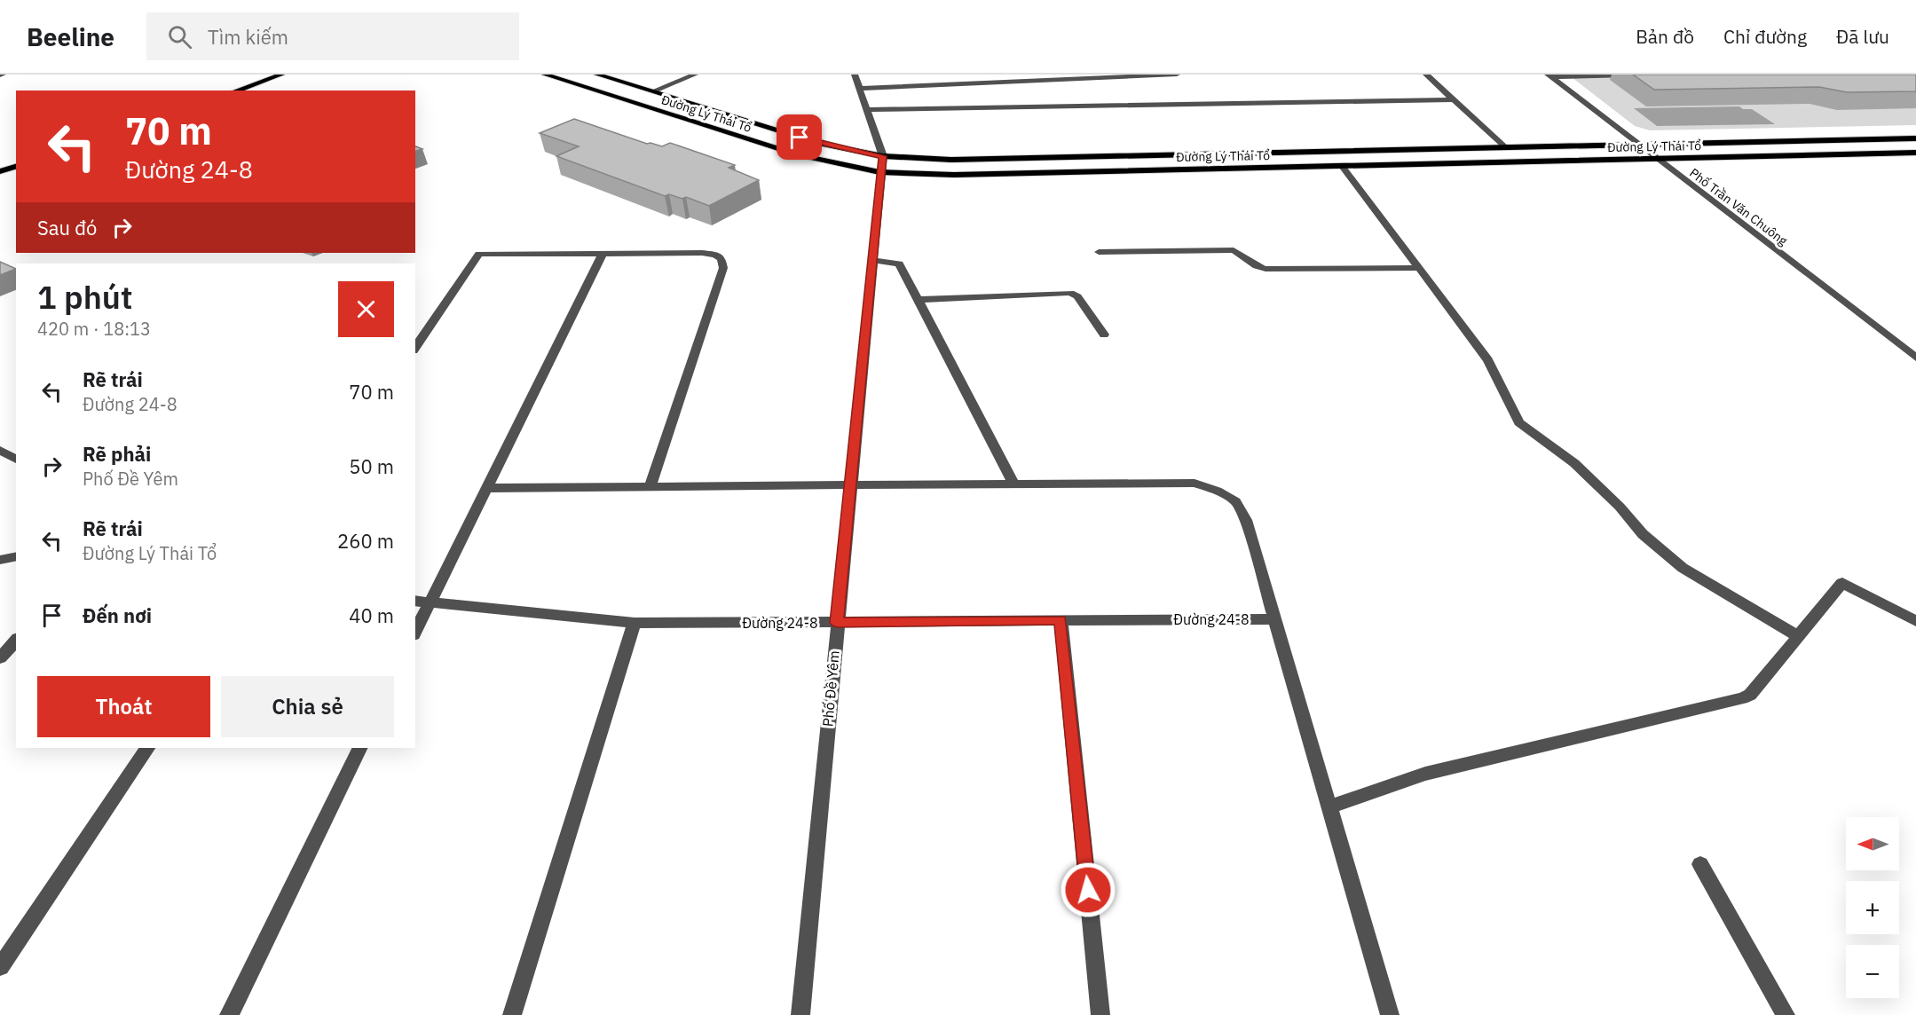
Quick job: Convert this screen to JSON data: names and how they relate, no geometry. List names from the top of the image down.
{
  "streets": {
    "main road": ["Đường Lý Thái Tổ"],
    "street": ["Phố Trần Văn Chuông", "Đường 24-8", "Phố Đề Yêm"]
  },
  "crossings": [
    ["Đường Lý Thái Tổ", "Phố Trần Văn Chuông"],
    ["Đường Lý Thái Tổ", "Phố Đề Yêm"],
    ["Đường 24-8", "Phố Đề Yêm"]
  ],
  "north": "left",
  "page": {
    "header": "Beeline",
    "search": "Tìm kiếm",
    "nav": ["Bản đồ", "Chỉ đường", "Đã lưu"],
    "turn": ["70 m", "Đường 24-8"],
    "then": "Sau đó",
    "heading": ["1 phút", "420 m · 18:13"],
    "list": [
      {
        "name": "Rẽ trái",
        "note": "Đường 24-8",
        "value": "70 m"
      },
      {
        "name": "Rẽ phải",
        "note": "Phố Đề Yêm",
        "value": "50 m"
      },
      {
        "name": "Rẽ trái",
        "note": "Đường Lý Thái Tổ",
        "value": "260 m"
      },
      {
        "name": "Đến nơi",
        "value": "40 m"
      }
    ],
    "buttons": ["Thoát", "Chia sẻ"],
    "map_buttons": ["+", "−"]
  }
}
